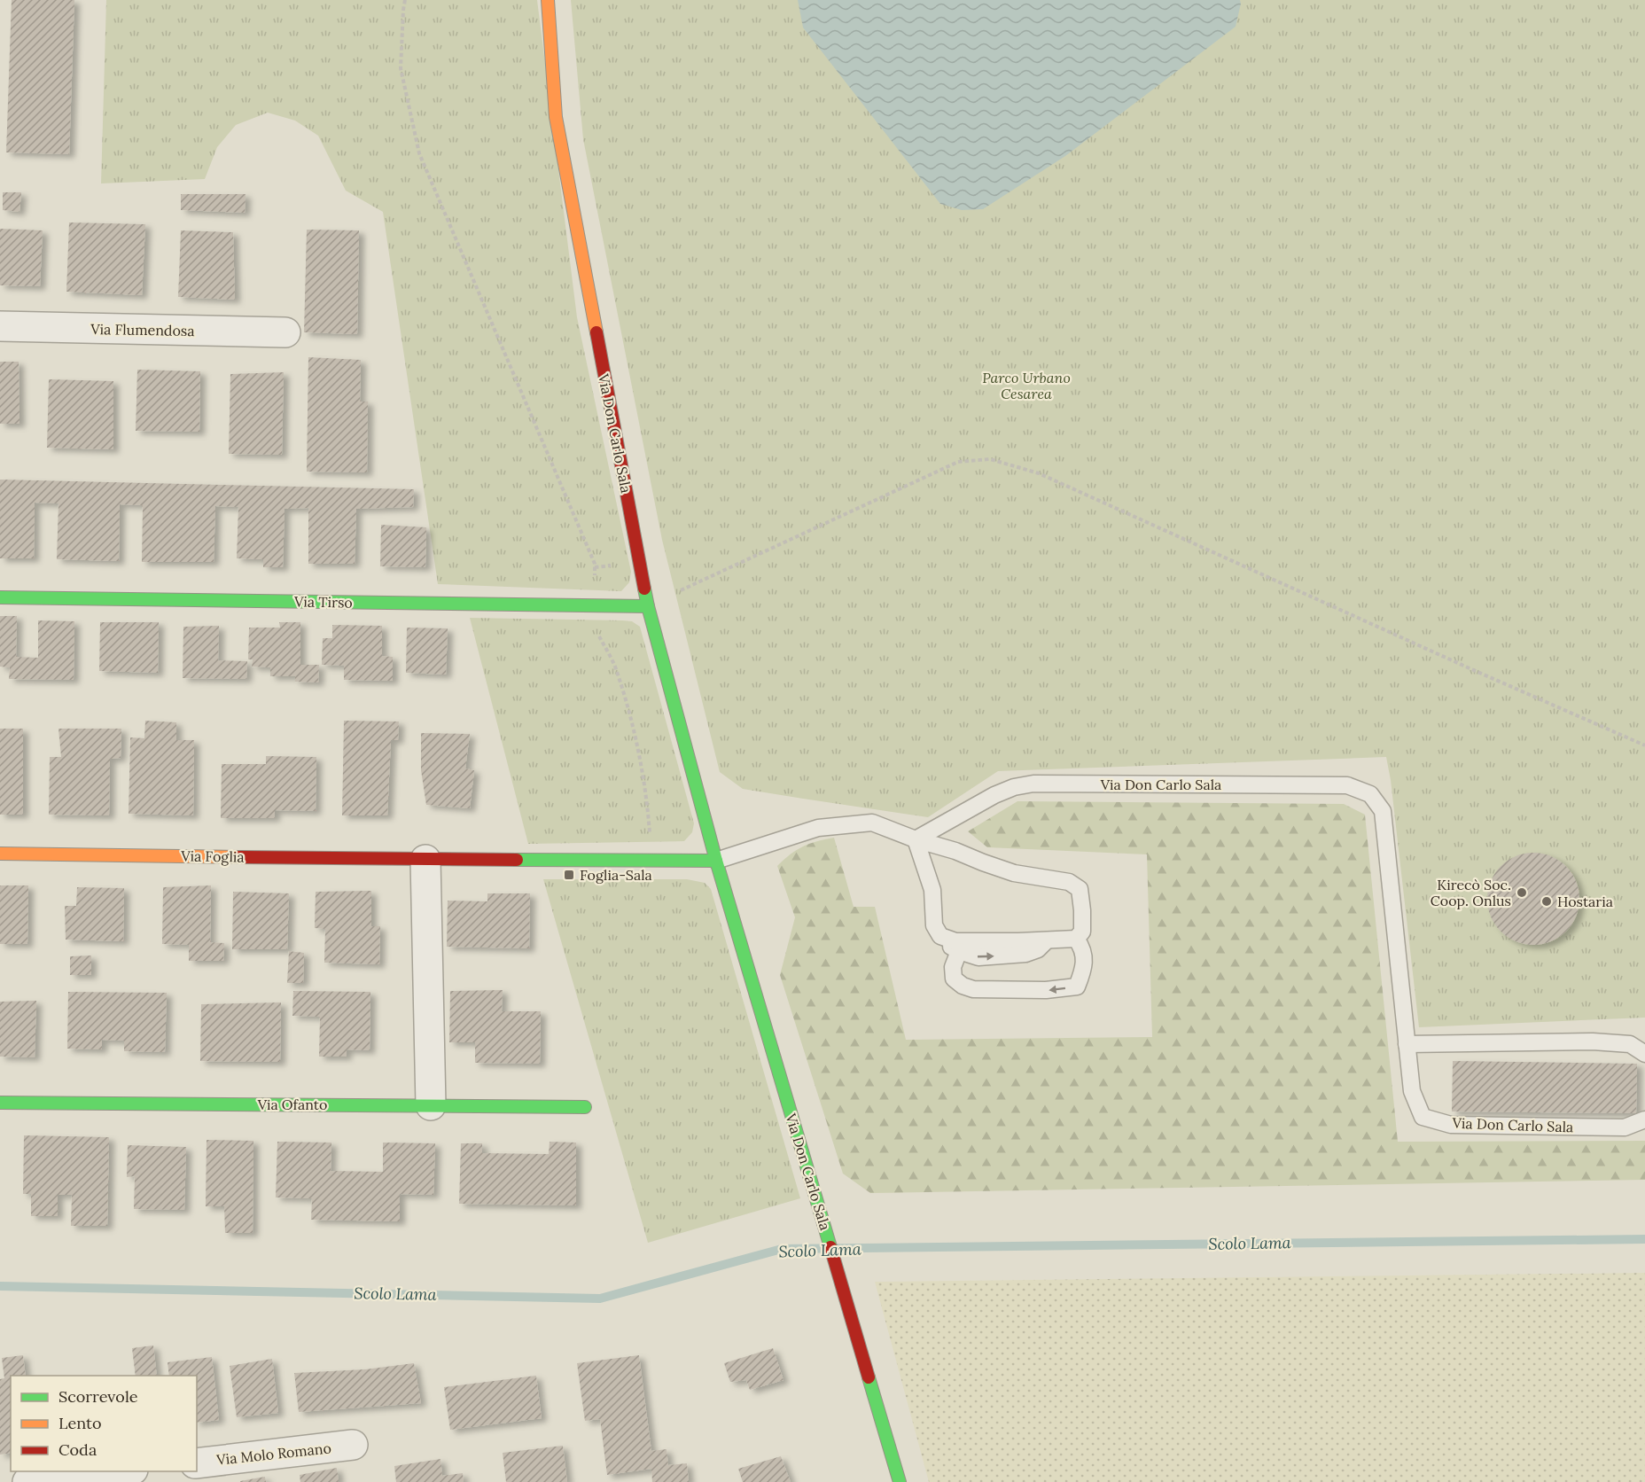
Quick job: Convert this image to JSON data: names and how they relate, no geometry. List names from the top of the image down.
{
  "streets": {
    "street": [
      "Via Flumendosa",
      "Via Don Carlo Sala",
      "Via Tirso",
      "Via Foglia",
      "Via Ofanto",
      "Via Molo Romano"
    ]
  },
  "crossings": [
    ["Via Don Carlo Sala", "Via Tirso"],
    ["Via Don Carlo Sala", "Via Foglia"]
  ],
  "water": ["Scolo Lama"],
  "parks": ["Parco Urbano Cesarea"],
  "places": {
    "transit": ["Foglia-Sala"],
    "other": ["Kirecò Soc. Coop. Onlus", "Hostaria"]
  },
  "legend": ["Scorrevole", "Lento", "Coda"]
}
